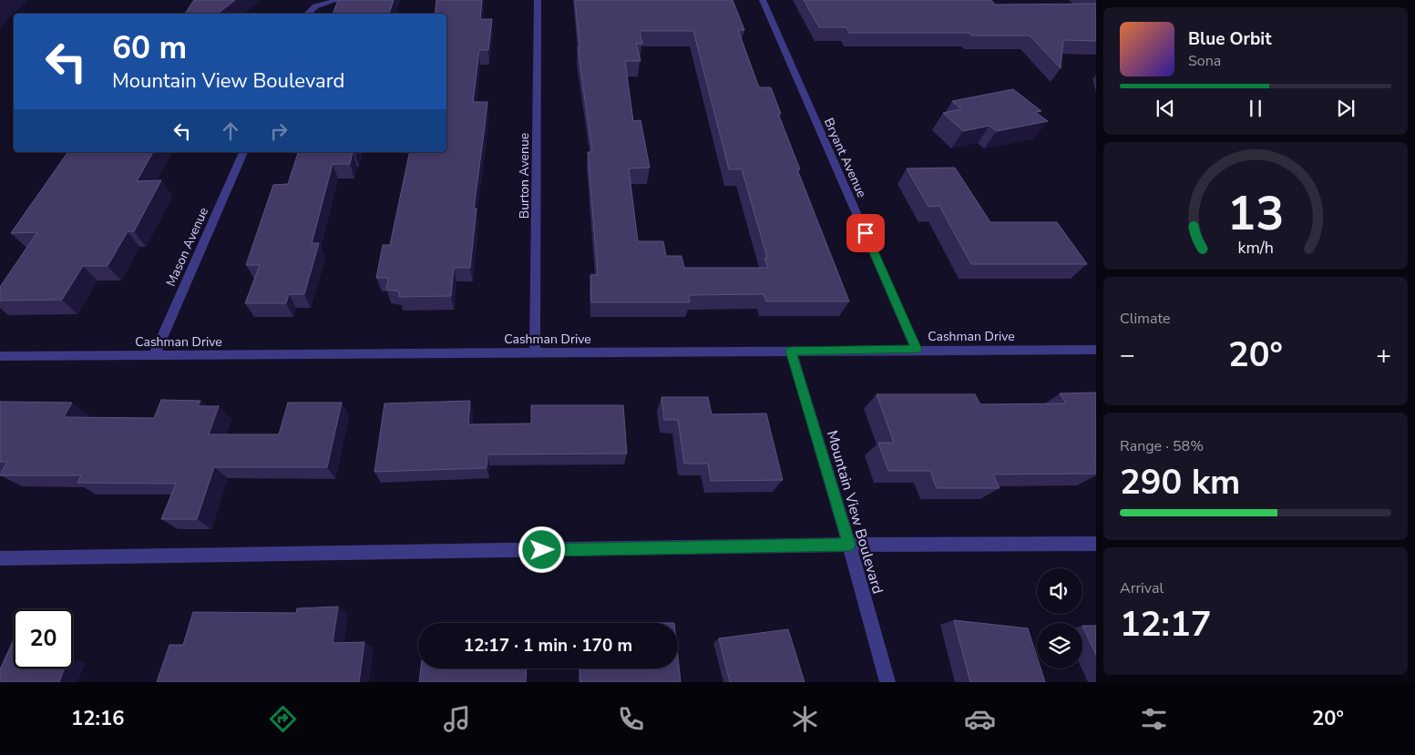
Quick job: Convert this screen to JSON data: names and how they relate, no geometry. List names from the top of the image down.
{
  "streets": {
    "street": [
      "Bryant Avenue",
      "Burton Avenue",
      "Mason Avenue",
      "Cashman Drive",
      "Mountain View Boulevard"
    ]
  },
  "crossings": [
    ["Bryant Avenue", "Cashman Drive"],
    ["Burton Avenue", "Cashman Drive"],
    ["Mason Avenue", "Cashman Drive"],
    ["Cashman Drive", "Mountain View Boulevard"]
  ],
  "page": {
    "turn": ["60 m", "Mountain View Boulevard"],
    "song": ["Blue Orbit", "Sona"],
    "tile": [
      "Climate",
      ["Range · 58%", "290 km"],
      ["Arrival", "12:17"]
    ],
    "heat": ["−", "20°", "+"],
    "limit": "20",
    "trip": "12:17 · 1 min · 170 m",
    "tabs": ["12:16", "20°"],
    "gauge": ["13", "km/h"]
  }
}
